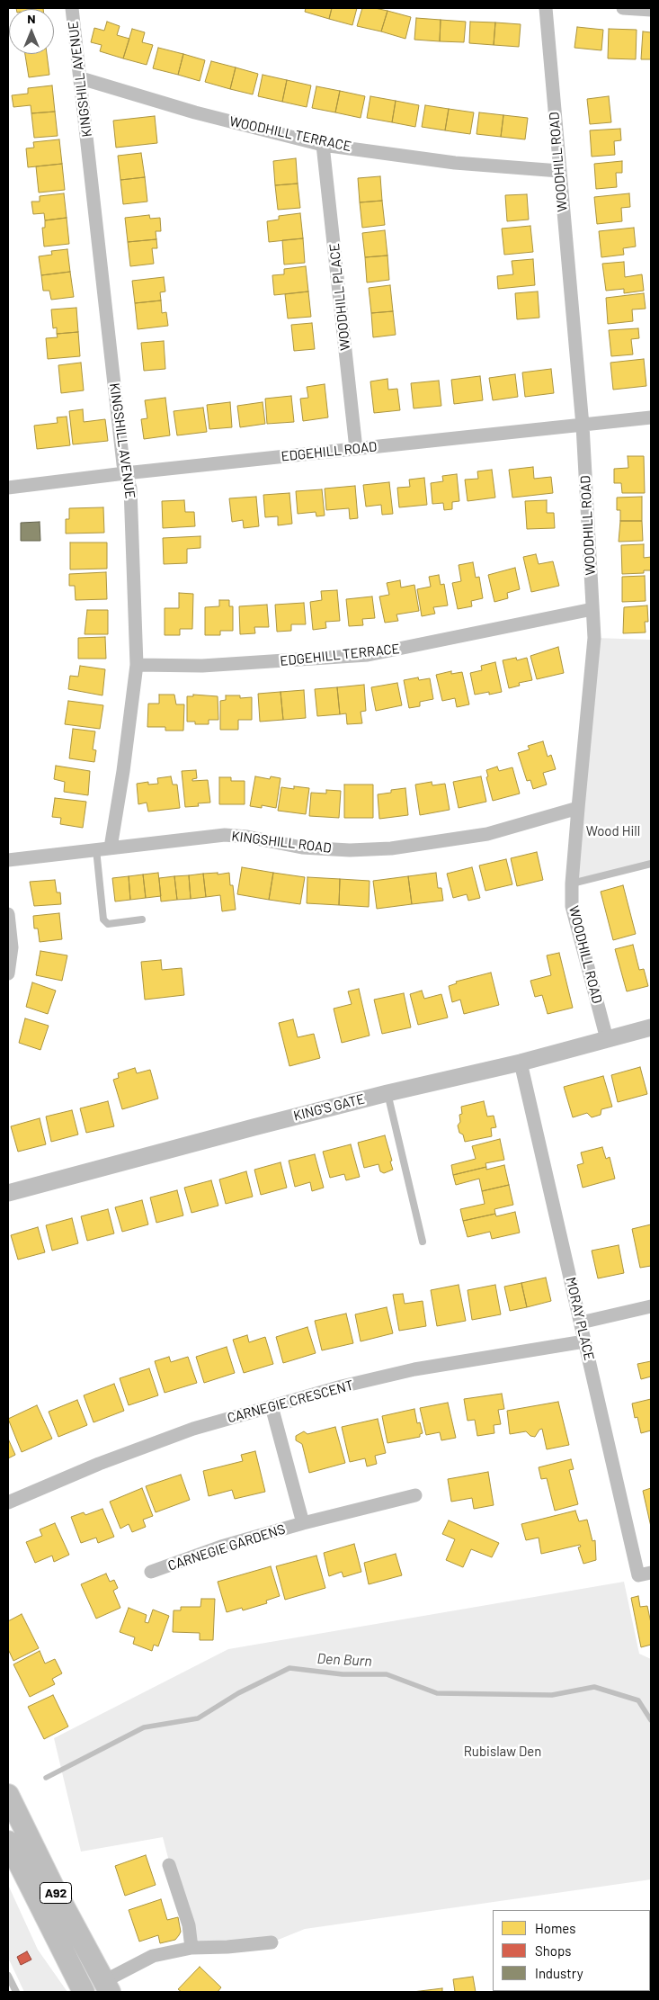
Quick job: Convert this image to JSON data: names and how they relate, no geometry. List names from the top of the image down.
{
  "streets": {
    "main road": ["A92"],
    "street": [
      "KINGSHILL AVENUE",
      "WOODHILL TERRACE",
      "WOODHILL ROAD",
      "WOODHILL PLACE",
      "EDGEHILL ROAD",
      "EDGEHILL TERRACE",
      "KINGSHILL ROAD",
      "KING'S GATE",
      "MORAY PLACE",
      "CARNEGIE CRESCENT",
      "CARNEGIE GARDENS"
    ]
  },
  "crossings": [
    ["KINGSHILL AVENUE", "WOODHILL TERRACE"],
    ["KINGSHILL AVENUE", "EDGEHILL ROAD"],
    ["KINGSHILL AVENUE", "EDGEHILL TERRACE"],
    ["KINGSHILL AVENUE", "KINGSHILL ROAD"],
    ["WOODHILL TERRACE", "WOODHILL ROAD"],
    ["WOODHILL TERRACE", "WOODHILL PLACE"],
    ["WOODHILL ROAD", "EDGEHILL ROAD"],
    ["WOODHILL ROAD", "EDGEHILL TERRACE"],
    ["WOODHILL ROAD", "KINGSHILL ROAD"],
    ["WOODHILL ROAD", "KING'S GATE"],
    ["WOODHILL PLACE", "EDGEHILL ROAD"],
    ["KING'S GATE", "MORAY PLACE"],
    ["MORAY PLACE", "CARNEGIE CRESCENT"],
    ["CARNEGIE CRESCENT", "CARNEGIE GARDENS"]
  ],
  "water": ["Den Burn"],
  "parks": ["Wood Hill", "Rubislaw Den"],
  "legend": ["Homes", "Shops", "Industry"],
  "north": "top"
}
